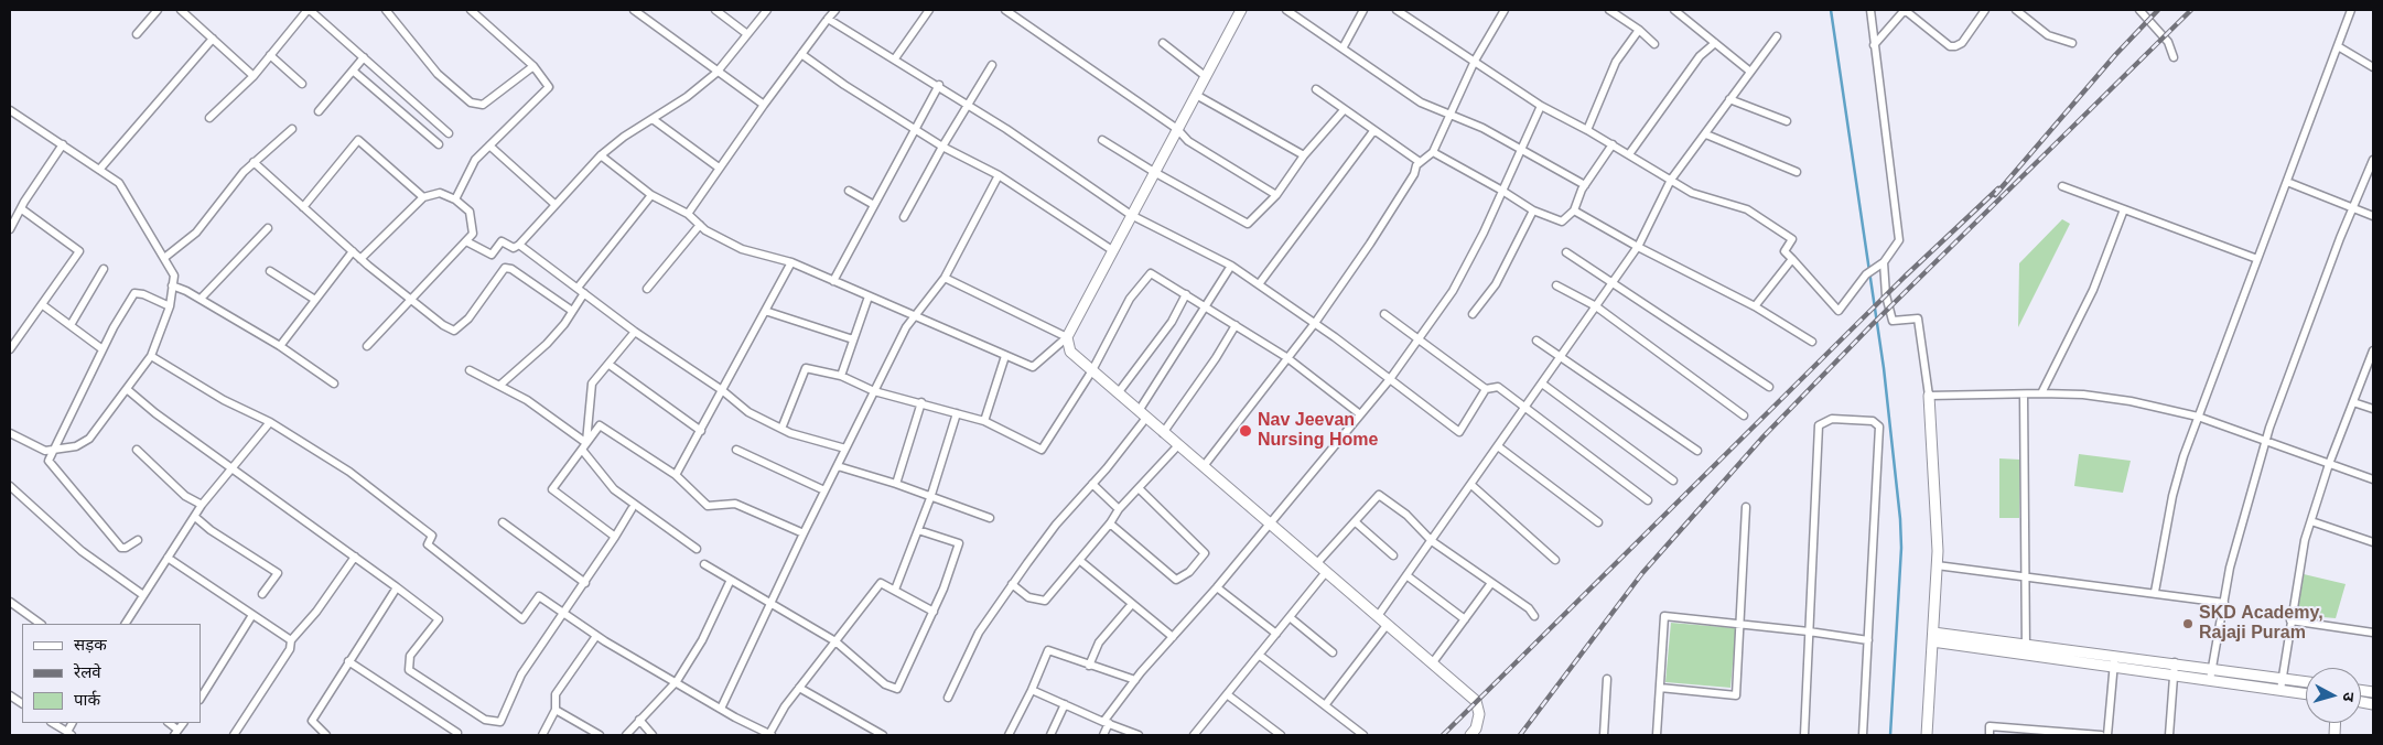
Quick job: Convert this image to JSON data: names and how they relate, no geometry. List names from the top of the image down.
{
  "places": ["Nav Jeevan Nursing Home", "SKD Academy, Rajaji Puram"],
  "legend": ["सड़क", "रेलवे", "पार्क"],
  "north": "right"
}
